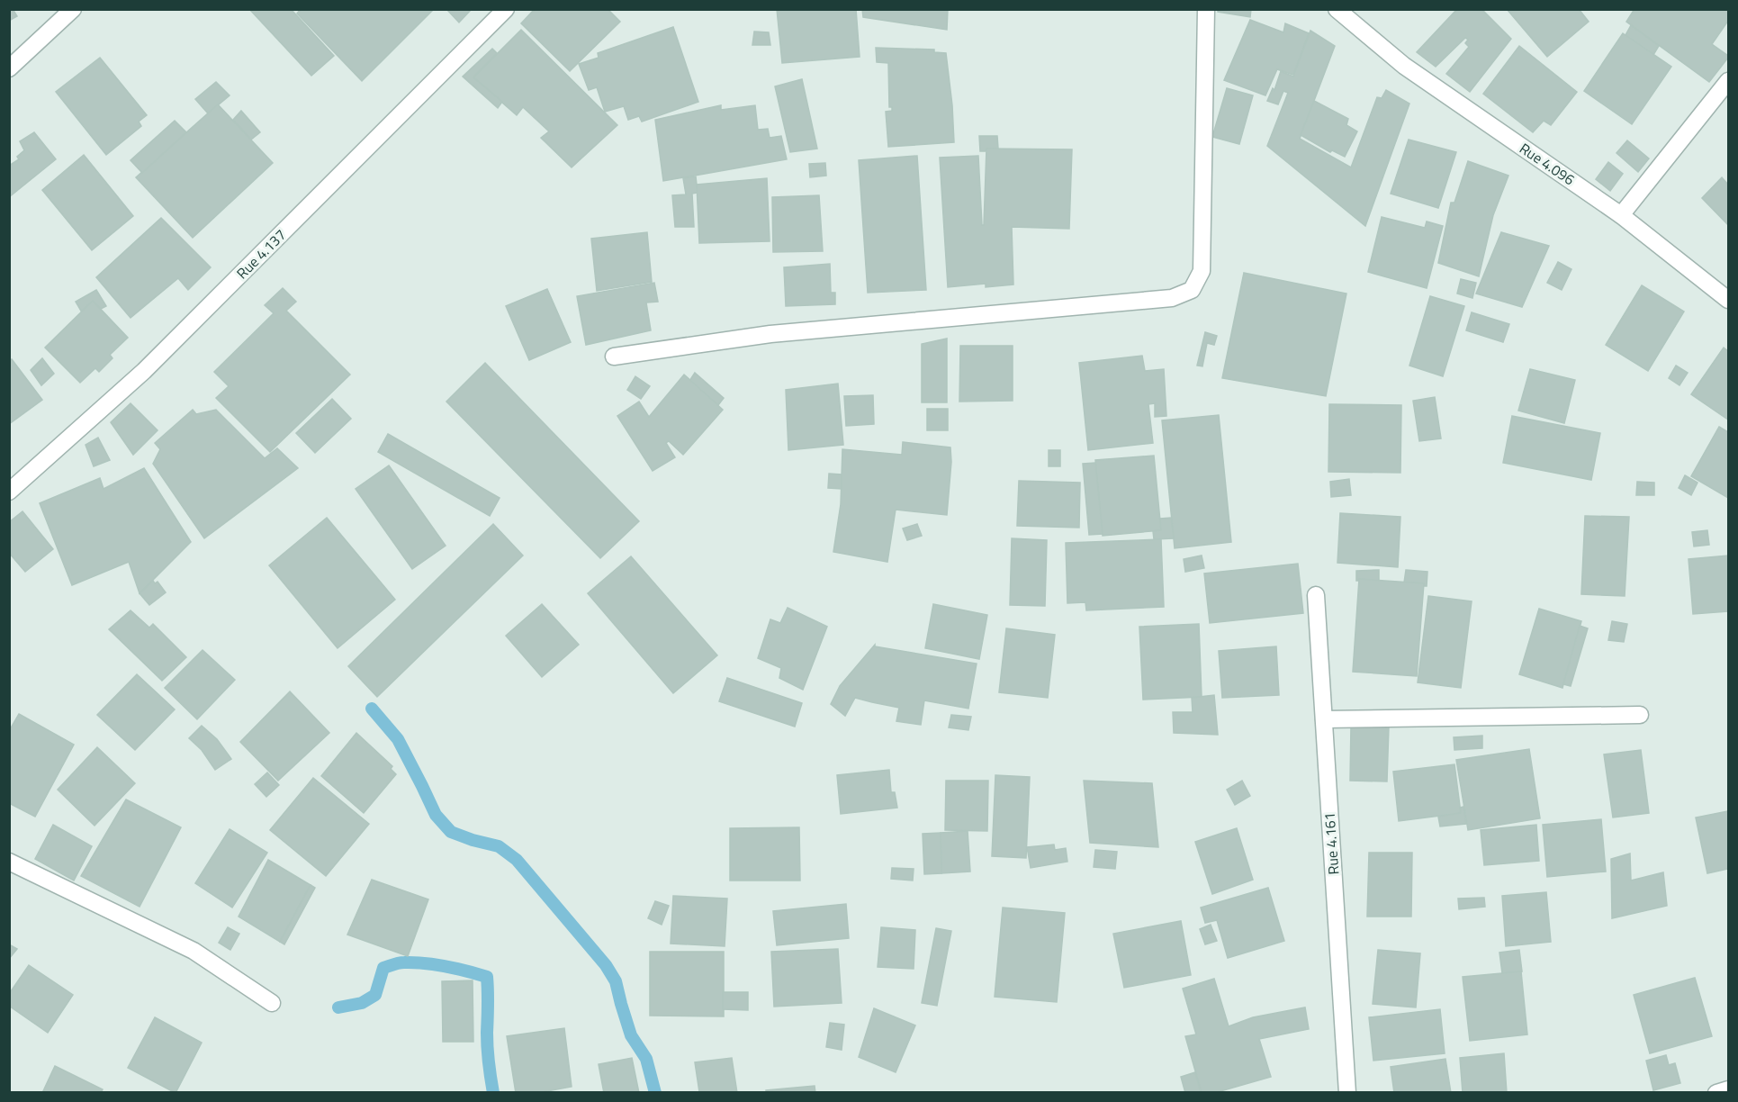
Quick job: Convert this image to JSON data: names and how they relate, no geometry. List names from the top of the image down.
{
  "streets": {
    "street": ["Rue 4.096", "Rue 4.137", "Rue 4.161"]
  }
}
